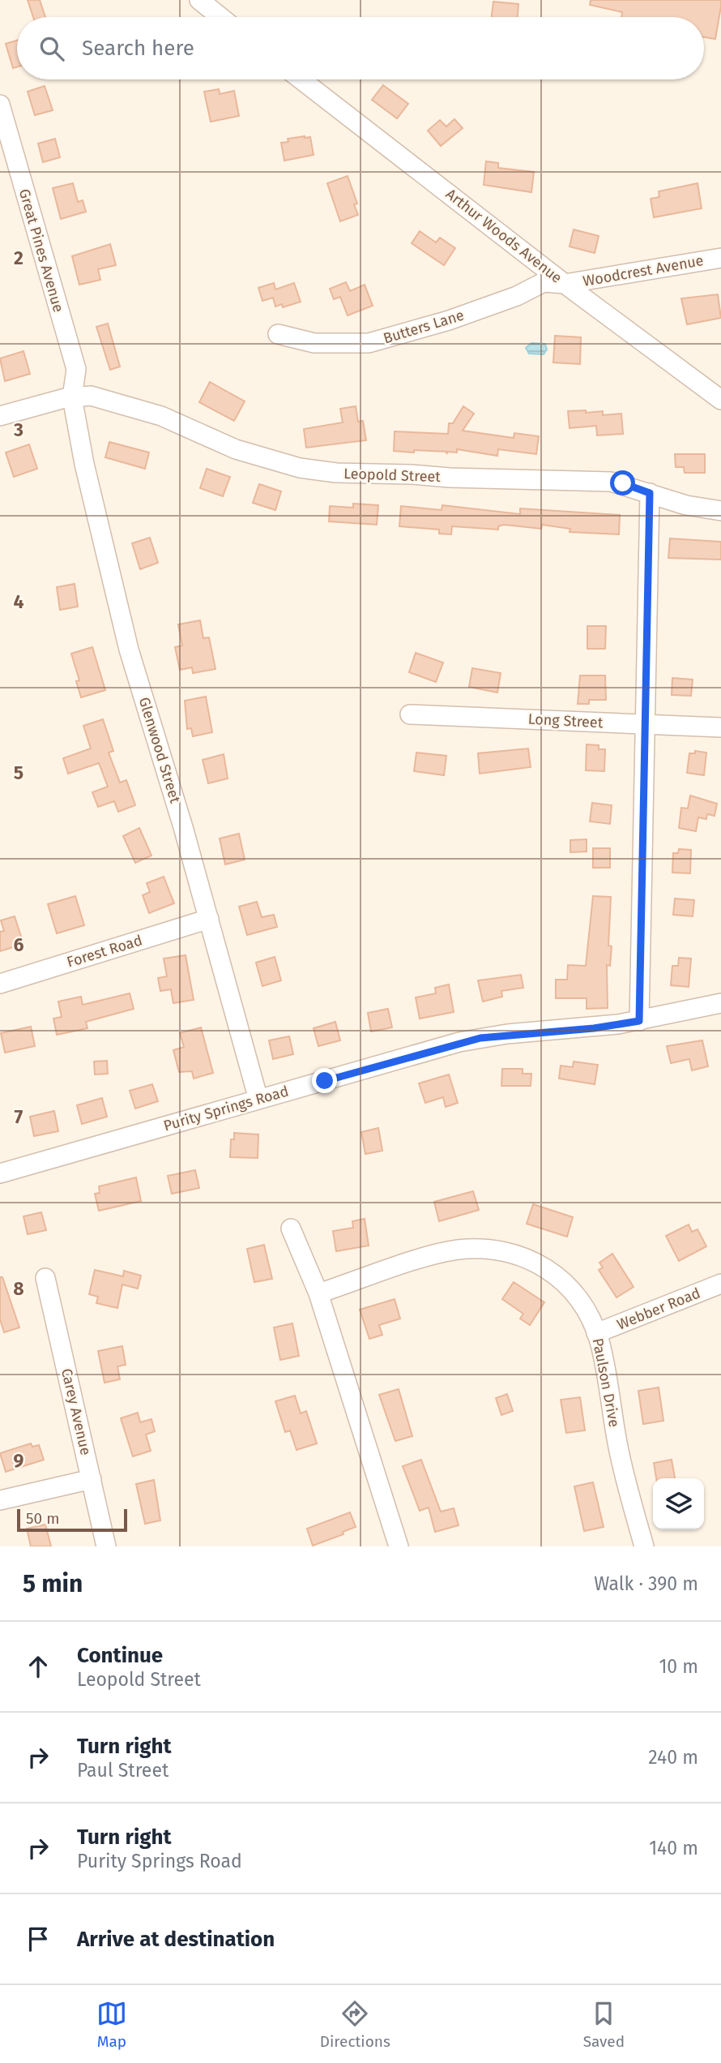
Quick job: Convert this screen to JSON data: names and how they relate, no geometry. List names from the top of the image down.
{
  "streets": {
    "street": [
      "Arthur Woods Avenue",
      "Great Pines Avenue",
      "Woodcrest Avenue",
      "Butters Lane",
      "Leopold Street",
      "Long Street",
      "Glenwood Street",
      "Forest Road",
      "Purity Springs Road",
      "Webber Road",
      "Paulson Drive",
      "Carey Avenue"
    ]
  },
  "crossings": [
    ["Arthur Woods Avenue", "Woodcrest Avenue"],
    ["Arthur Woods Avenue", "Butters Lane"],
    ["Great Pines Avenue", "Leopold Street"],
    ["Great Pines Avenue", "Glenwood Street"],
    ["Woodcrest Avenue", "Butters Lane"],
    ["Leopold Street", "Glenwood Street"],
    ["Glenwood Street", "Forest Road"],
    ["Glenwood Street", "Purity Springs Road"],
    ["Webber Road", "Paulson Drive"]
  ],
  "scale_bar": "50 m",
  "page": {
    "search": "Search here",
    "scale": "50 m",
    "heading": ["5 min", "Walk · 390 m"],
    "list": [
      ["Continue", "Leopold Street", "10 m"],
      ["Turn right", "Paul Street", "240 m"],
      ["Turn right", "Purity Springs Road", "140 m"],
      "Arrive at destination"
    ],
    "nav": ["Map", "Directions", "Saved"]
  },
  "grid": {
    "rows": [
      "2",
      "3",
      "4",
      "5",
      "6",
      "7",
      "8",
      "9"
    ]
  }
}
